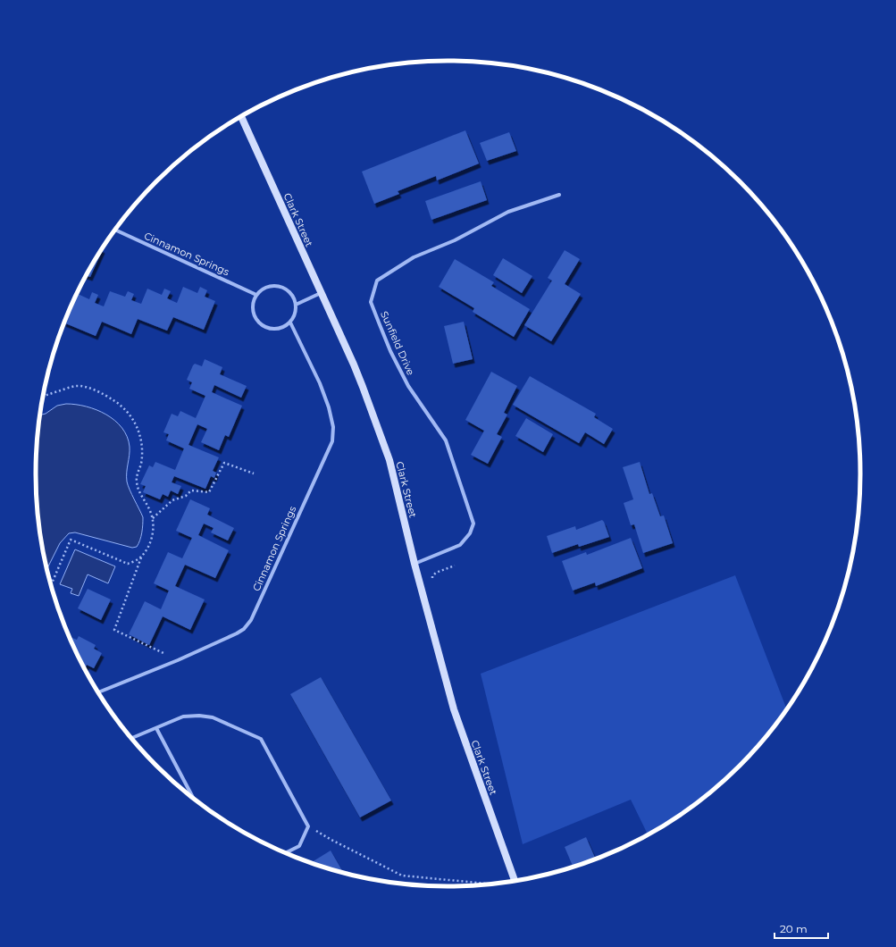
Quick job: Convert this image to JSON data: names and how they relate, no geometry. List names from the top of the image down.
{
  "streets": {
    "main road": ["Clark Street"],
    "street": ["Cinnamon Springs", "Sunfield Drive"]
  },
  "crossings": [
    ["Clark Street", "Sunfield Drive"]
  ],
  "scale_bar": "20 m"
}
